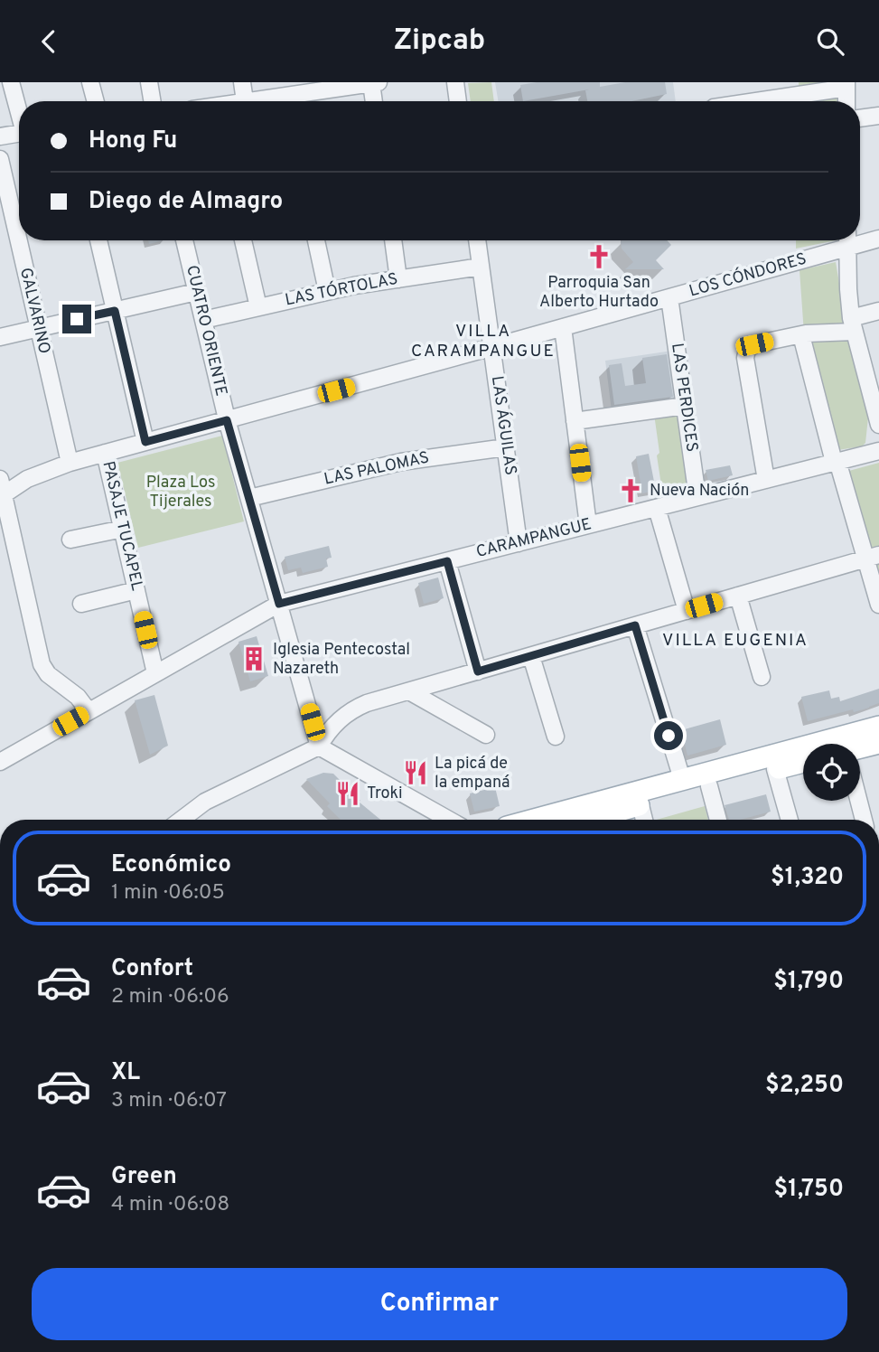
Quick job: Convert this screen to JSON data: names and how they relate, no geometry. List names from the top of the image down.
{
  "streets": {
    "street": [
      "LOS CÓNDORES",
      "LAS TÓRTOLAS",
      "GALVARINO",
      "CUATRO ORIENTE",
      "LAS PERDICES",
      "LAS ÁGUILAS",
      "LAS PALOMAS",
      "PASAJE TUCAPEL",
      "CARAMPANGUE"
    ]
  },
  "crossings": [
    ["LOS CÓNDORES", "GALVARINO"],
    ["LOS CÓNDORES", "CUATRO ORIENTE"],
    ["LOS CÓNDORES", "LAS PERDICES"],
    ["LOS CÓNDORES", "LAS ÁGUILAS"],
    ["LOS CÓNDORES", "PASAJE TUCAPEL"],
    ["LAS TÓRTOLAS", "CUATRO ORIENTE"],
    ["LAS TÓRTOLAS", "LAS ÁGUILAS"],
    ["CUATRO ORIENTE", "LAS PALOMAS"],
    ["CUATRO ORIENTE", "CARAMPANGUE"],
    ["LAS PERDICES", "CARAMPANGUE"],
    ["LAS ÁGUILAS", "LAS PALOMAS"],
    ["LAS ÁGUILAS", "CARAMPANGUE"],
    ["PASAJE TUCAPEL", "CARAMPANGUE"]
  ],
  "districts": ["VILLA CARAMPANGUE", "VILLA EUGENIA"],
  "parks": ["Plaza Los Tijerales"],
  "places": {
    "church": ["Parroquia San Alberto Hurtado", "Nueva Nación"],
    "building": ["Iglesia Pentecostal Nazareth"],
    "restaurant": ["La picá de la empaná", "Troki"]
  },
  "page": {
    "header": "Zipcab",
    "banner": ["Hong Fu", "Diego de Almagro"],
    "list": [
      {
        "name": "Económico",
        "note": "1 min · 06:05",
        "value": "$1,320"
      },
      {
        "name": "Confort",
        "note": "2 min · 06:06",
        "value": "$1,790"
      },
      {
        "name": "XL",
        "note": "3 min · 06:07",
        "value": "$2,250"
      },
      {
        "name": "Green",
        "note": "4 min · 06:08",
        "value": "$1,750"
      }
    ],
    "buttons": "Confirmar"
  }
}
